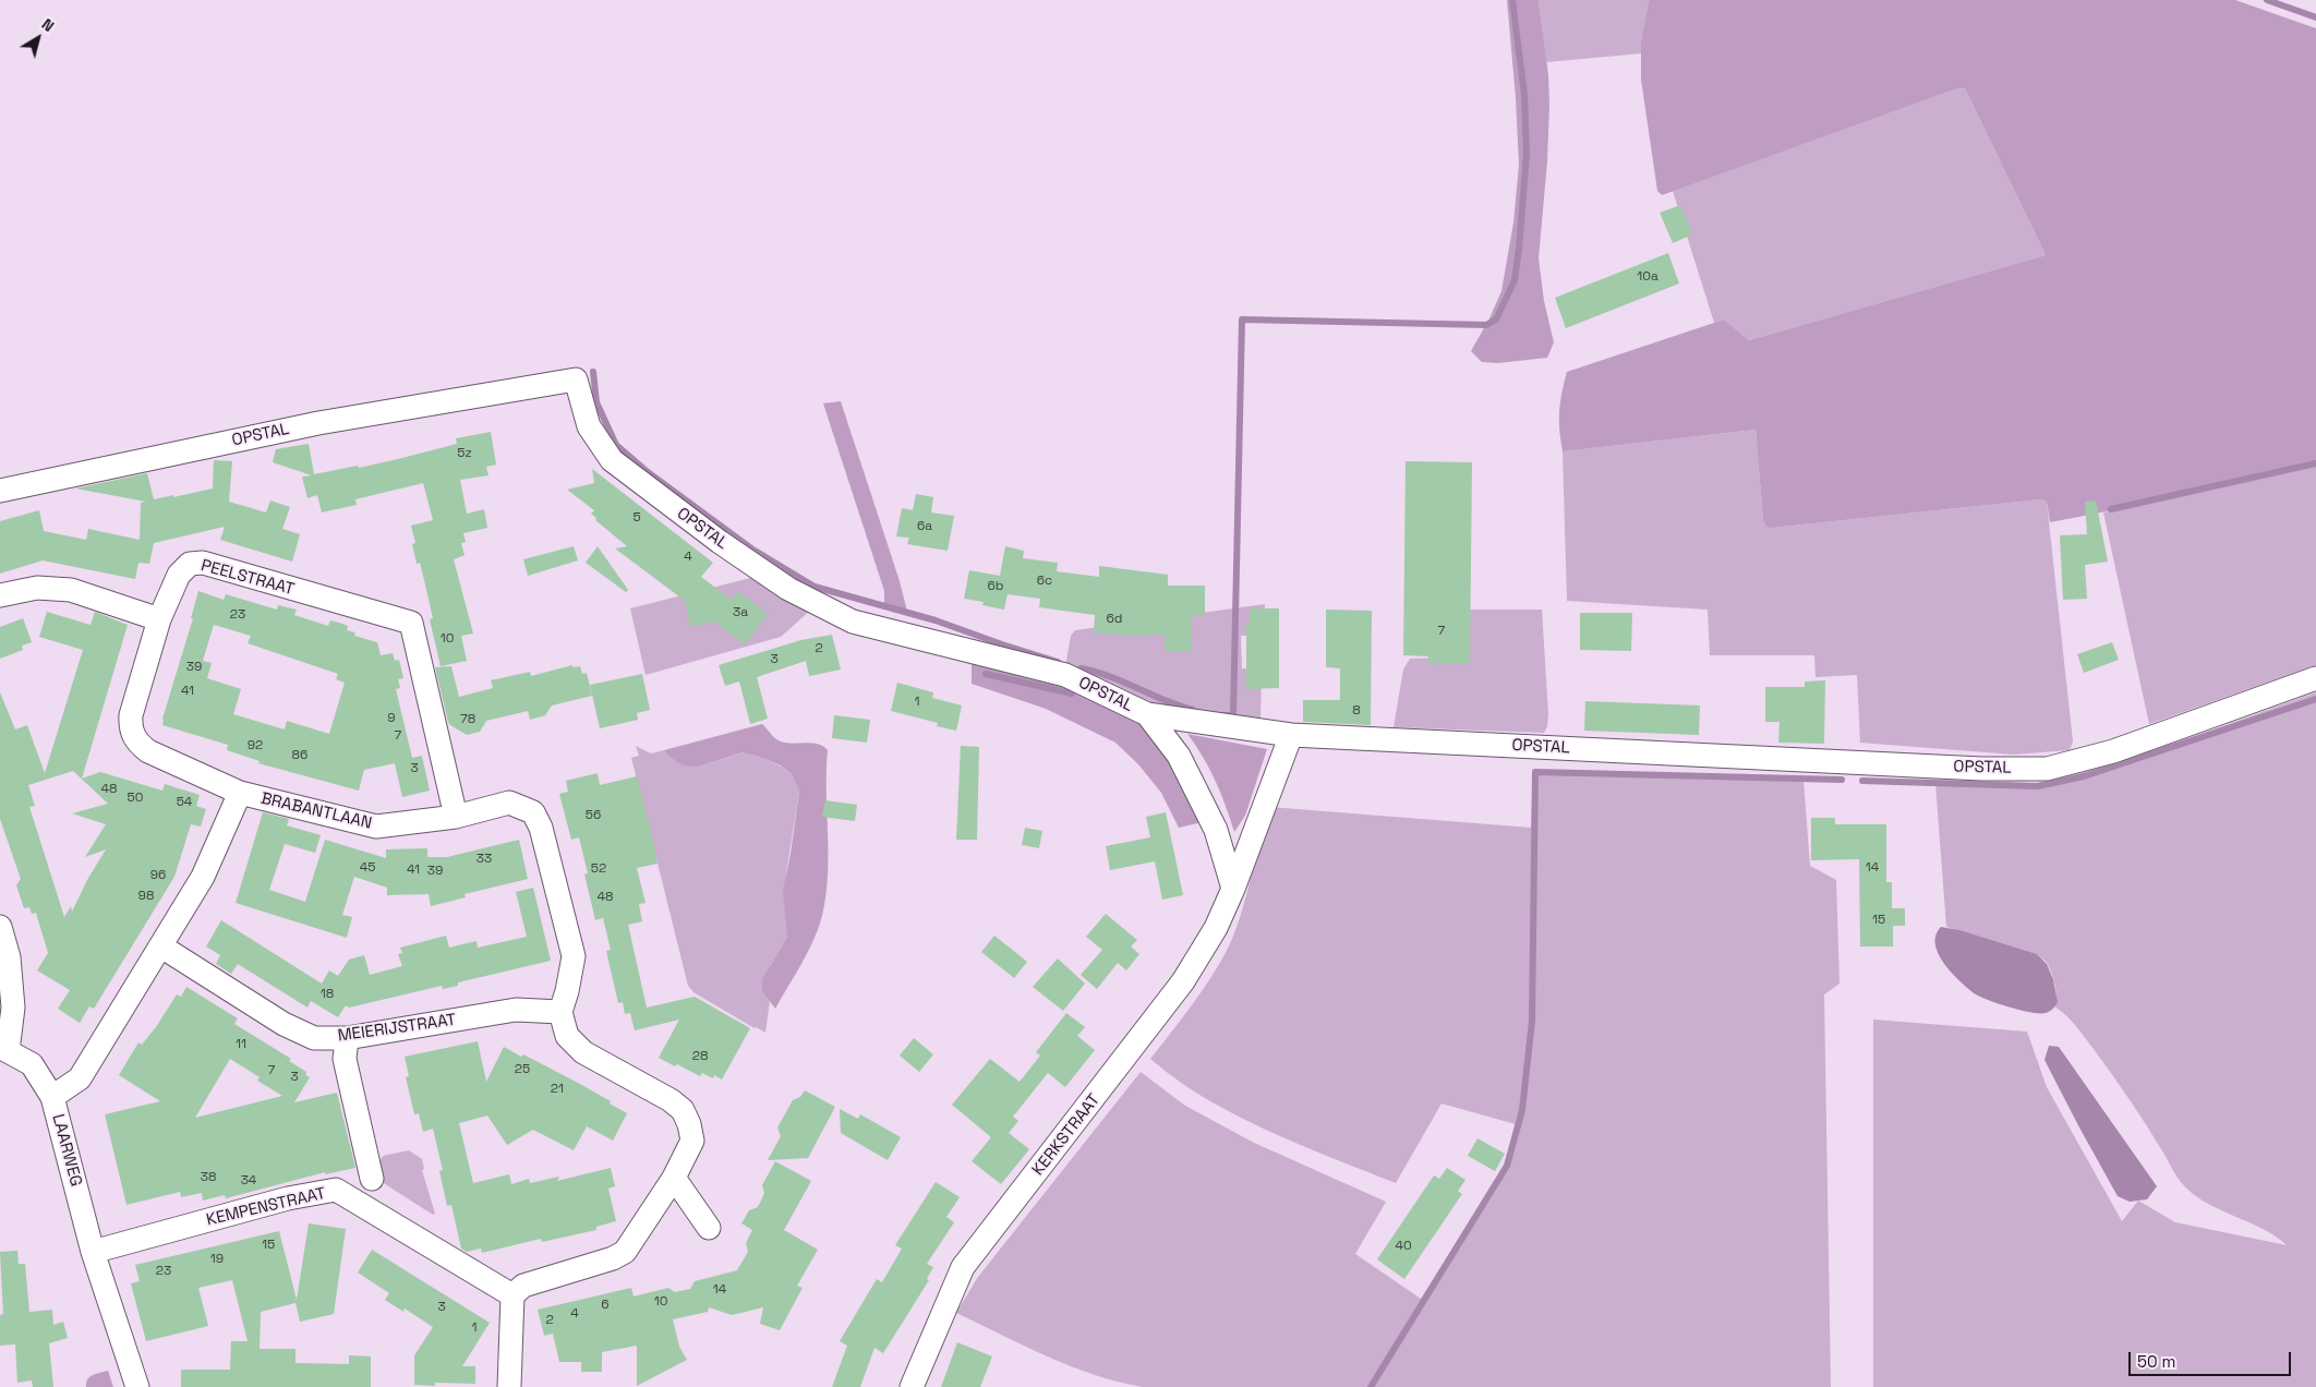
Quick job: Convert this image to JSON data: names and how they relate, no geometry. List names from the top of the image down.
{
  "streets": {
    "street": [
      "OPSTAL",
      "PEELSTRAAT",
      "BRABANTLAAN",
      "MEIERIJSTRAAT",
      "KERKSTRAAT",
      "LAARWEG",
      "KEMPENSTRAAT"
    ]
  },
  "crossings": [
    ["OPSTAL", "KERKSTRAAT"],
    ["PEELSTRAAT", "BRABANTLAAN"],
    ["BRABANTLAAN", "MEIERIJSTRAAT"],
    ["BRABANTLAAN", "LAARWEG"],
    ["LAARWEG", "KEMPENSTRAAT"]
  ],
  "house_numbers": [
    "10a",
    "5z",
    "5",
    "6a",
    "4",
    "6c",
    "6b",
    "3a",
    "23",
    "6d",
    "7",
    "10",
    "2",
    "3",
    "39",
    "41",
    "1",
    "8",
    "9",
    "78",
    "7",
    "92",
    "86",
    "3",
    "48",
    "50",
    "54",
    "56",
    "33",
    "45",
    "14",
    "52",
    "41",
    "39",
    "96",
    "98",
    "48",
    "15",
    "18",
    "11",
    "28",
    "25",
    "7",
    "3",
    "21",
    "38",
    "34",
    "15",
    "40",
    "19",
    "23",
    "14",
    "10",
    "6",
    "3",
    "4",
    "2",
    "1"
  ],
  "scale_bar": "50 m",
  "north": "top right"
}
